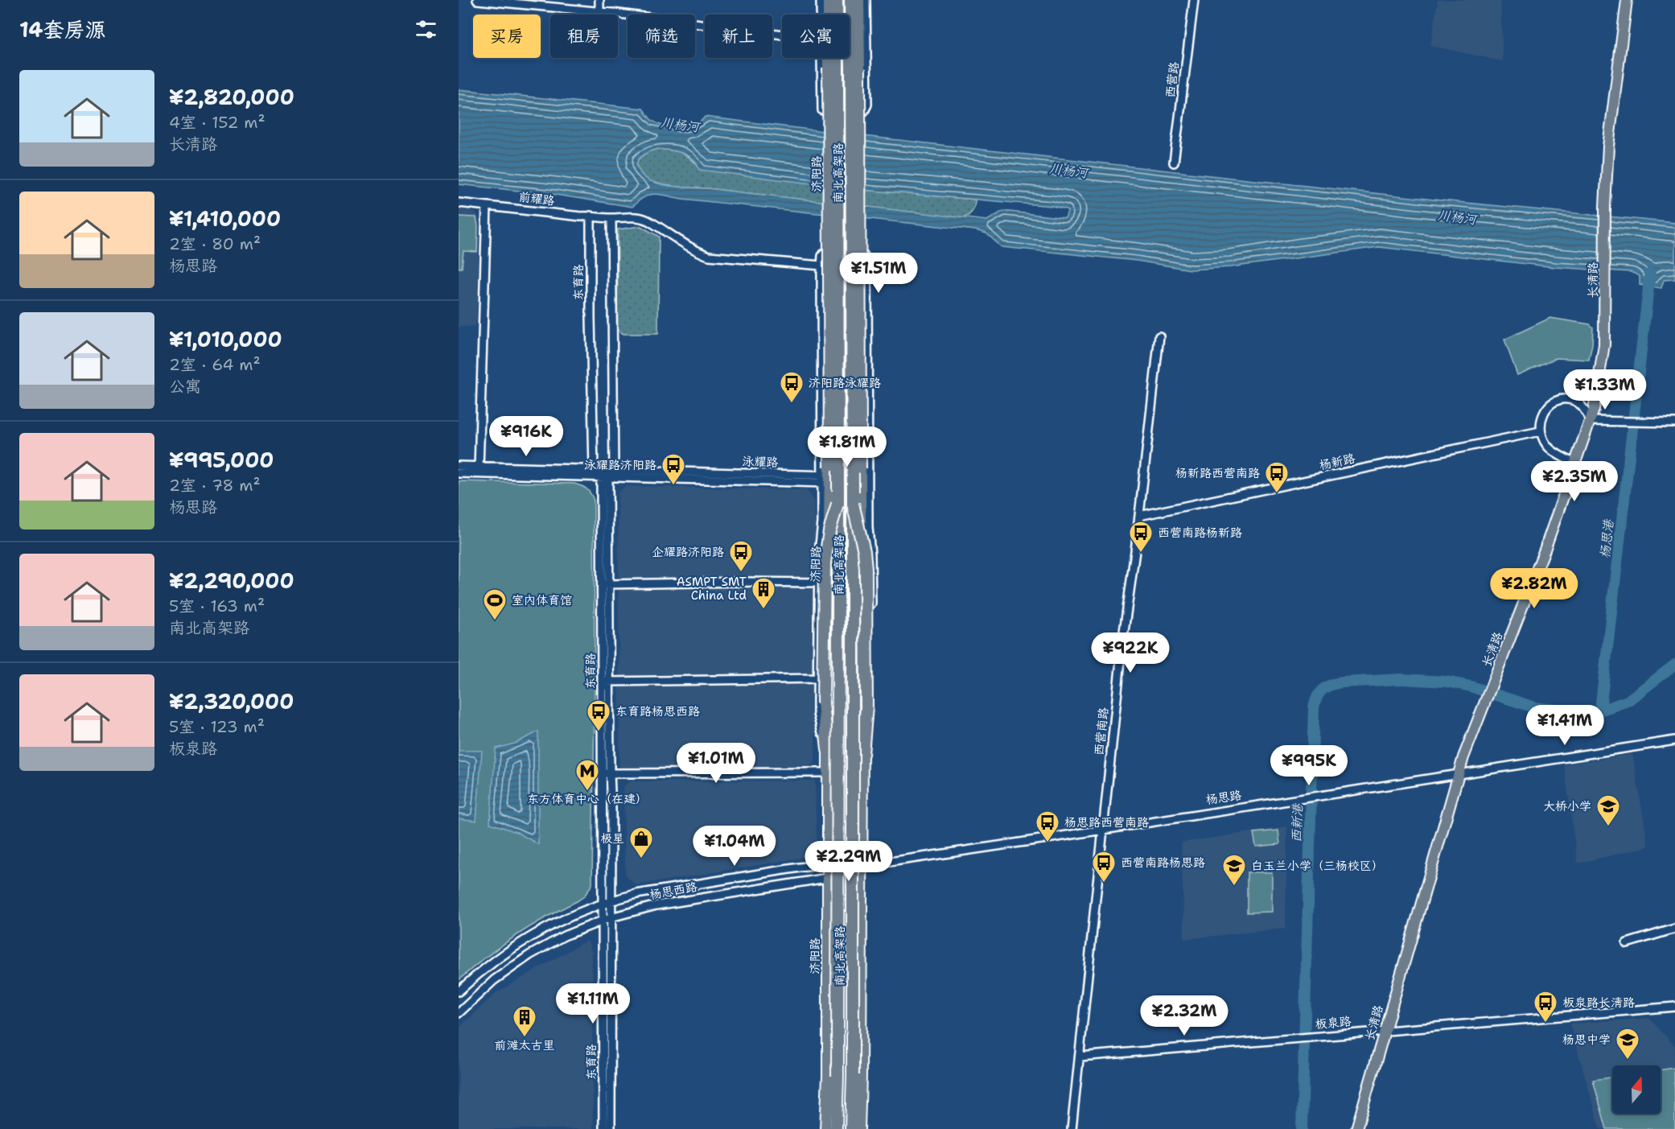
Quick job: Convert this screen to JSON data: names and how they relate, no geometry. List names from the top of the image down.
{
  "streets": {
    "highway": ["南北高架路"],
    "main road": ["济阳路", "长清路"],
    "street": [
      "西营路",
      "前耀路",
      "东育路",
      "泳耀路",
      "杨新路",
      "西营南路",
      "杨思路",
      "杨思西路",
      "板泉路"
    ]
  },
  "crossings": [
    ["济阳路", "泳耀路"],
    ["济阳路", "杨思西路"],
    ["前耀路", "东育路"],
    ["长清路", "杨新路"],
    ["长清路", "杨思路"],
    ["长清路", "板泉路"],
    ["东育路", "泳耀路"],
    ["东育路", "杨思西路"],
    ["杨新路", "西营南路"],
    ["西营南路", "杨思路"],
    ["西营南路", "板泉路"],
    ["杨思路", "杨思西路"]
  ],
  "water": ["川杨河", "杨思港", "西新港"],
  "places": {
    "bus stop": [
      "济阳路泳耀路",
      "泳耀路济阳路",
      "杨新路西营南路",
      "西营南路杨新路",
      "企耀路济阳路",
      "东育路杨思西路",
      "杨思路西营南路",
      "西营南路杨思路",
      "板泉路长清路"
    ],
    "building": ["ASMPT SMT China Ltd", "前滩太古里"],
    "sports": ["室内体育馆"],
    "metro station": ["东方体育中心（在建）"],
    "school or university": ["大桥小学", "白玉兰小学（三杨校区）", "杨思中学"],
    "shop": ["极星"]
  },
  "north": "top",
  "page": {
    "heading": "14套房源",
    "chip": [
      "买房",
      "租房",
      "筛选",
      "新上",
      "公寓"
    ],
    "list": [
      {
        "name": "¥2,820,000",
        "note": "4室 · 152 m² · 长清路"
      },
      {
        "name": "¥1,410,000",
        "note": "2室 · 80 m² · 杨思路"
      },
      {
        "name": "¥1,010,000",
        "note": "2室 · 64 m² · 公寓"
      },
      {
        "name": "¥995,000",
        "note": "2室 · 78 m² · 杨思路"
      },
      {
        "name": "¥2,290,000",
        "note": "5室 · 163 m² · 南北高架路"
      },
      {
        "name": "¥2,320,000",
        "note": "5室 · 123 m² · 板泉路"
      }
    ],
    "price": [
      "¥1.51M",
      "¥1.33M",
      "¥916K",
      "¥1.81M",
      "¥2.35M",
      "¥2.82M",
      "¥922K",
      "¥1.41M",
      "¥1.01M",
      "¥995K",
      "¥1.04M",
      "¥2.29M",
      "¥1.11M",
      "¥2.32M"
    ]
  }
}
